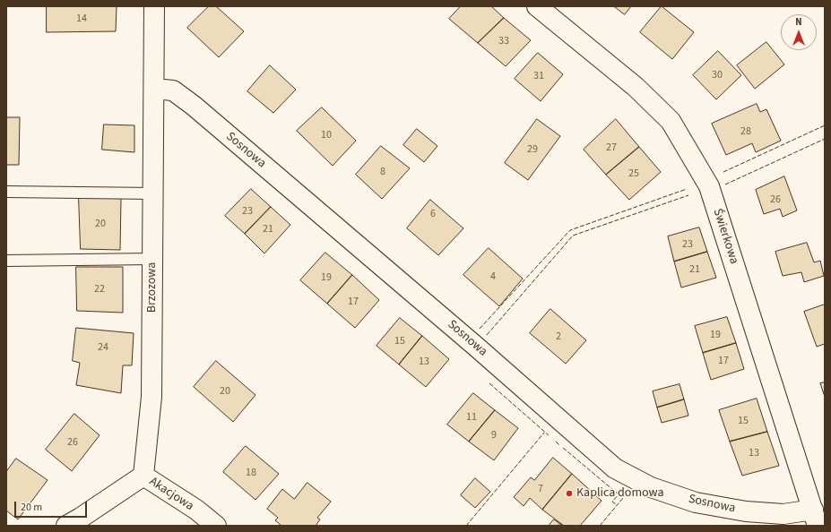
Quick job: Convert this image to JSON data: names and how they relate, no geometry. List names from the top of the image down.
{
  "streets": {
    "street": [
      "Sosnowa",
      "Świerkowa",
      "Brzozowa",
      "Akacjowa"
    ]
  },
  "crossings": [
    ["Sosnowa", "Świerkowa"],
    ["Sosnowa", "Brzozowa"],
    ["Brzozowa", "Akacjowa"]
  ],
  "places": ["Kaplica domowa"],
  "house_numbers": [
    "14",
    "33",
    "30",
    "31",
    "28",
    "10",
    "27",
    "29",
    "8",
    "25",
    "26",
    "23",
    "6",
    "20",
    "21",
    "23",
    "21",
    "4",
    "19",
    "22",
    "17",
    "19",
    "2",
    "15",
    "24",
    "17",
    "13",
    "20",
    "11",
    "15",
    "9",
    "26",
    "13",
    "18",
    "7"
  ],
  "scale_bar": "20 m",
  "north": "top"
}
